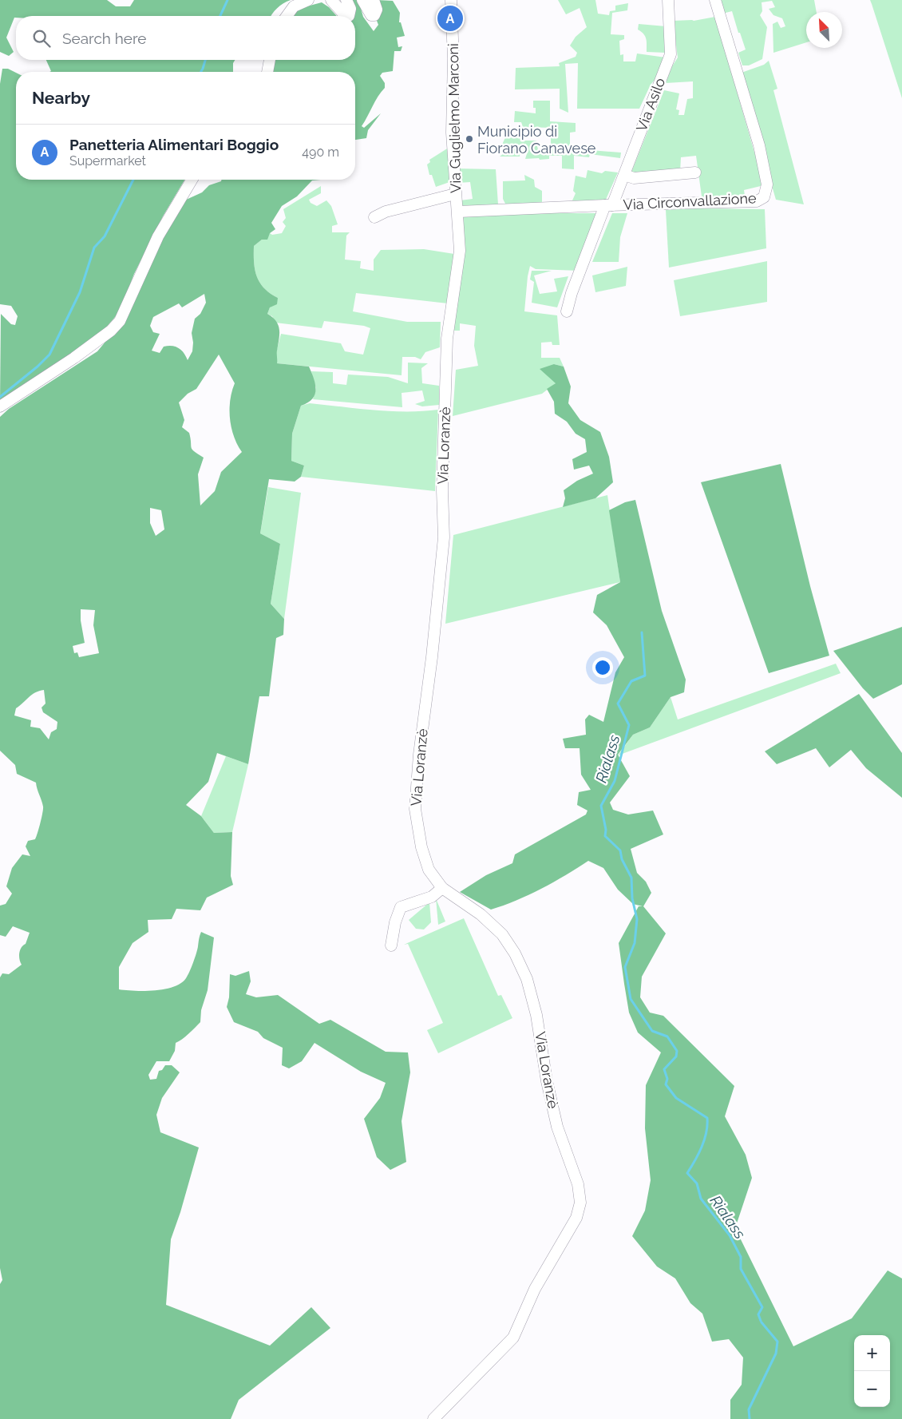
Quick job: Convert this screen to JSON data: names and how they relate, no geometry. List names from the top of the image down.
{
  "streets": {
    "street": [
      "Via Asilo",
      "Via Guglielmo Marconi",
      "Via Circonvallazione",
      "Via Loranzè"
    ]
  },
  "crossings": [
    ["Via Asilo", "Via Circonvallazione"],
    ["Via Guglielmo Marconi", "Via Circonvallazione"],
    ["Via Guglielmo Marconi", "Via Loranzè"],
    ["Via Circonvallazione", "Via Loranzè"]
  ],
  "water": ["Rialass"],
  "places": ["Municipio di Fiorano Canavese"],
  "north": "top left",
  "page": {
    "pins": "A",
    "search": "Search here",
    "heading": "Nearby",
    "list": [
      {
        "mark": "A",
        "name": "Panetteria Alimentari Boggio",
        "note": "Supermarket",
        "value": "490 m"
      }
    ],
    "map_buttons": ["+", "−"]
  }
}
